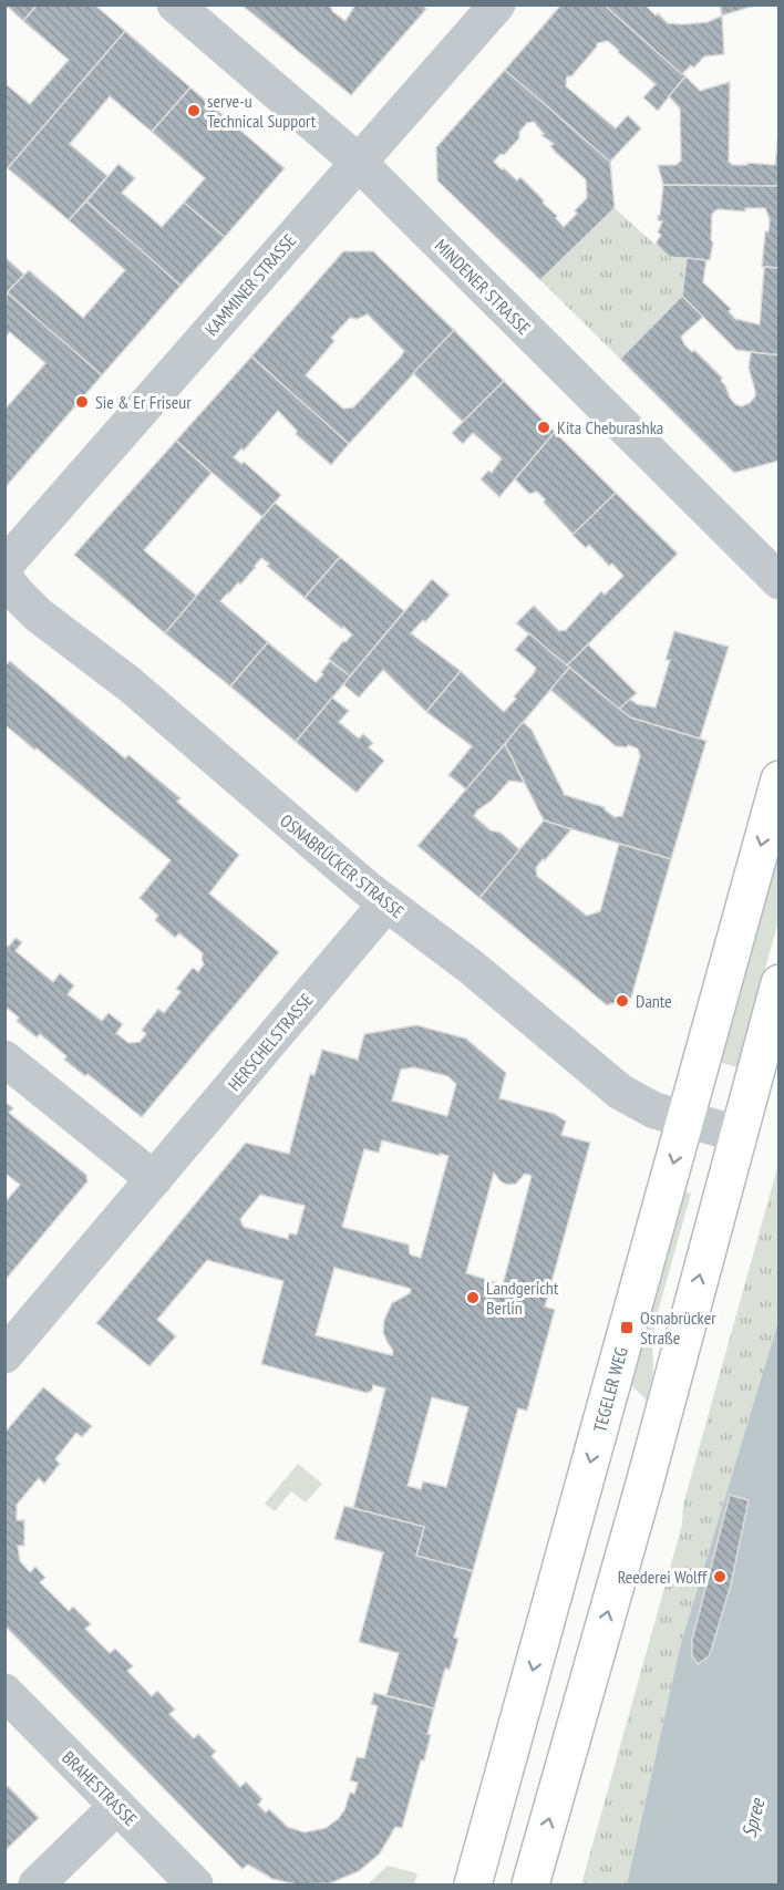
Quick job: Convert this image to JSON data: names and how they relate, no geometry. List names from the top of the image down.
{
  "streets": {
    "main road": ["TEGELER WEG"],
    "street": [
      "KAMMINER STRASSE",
      "MINDENER STRASSE",
      "OSNABRÜCKER STRASSE",
      "HERSCHELSTRASSE",
      "BRAHESTRASSE"
    ]
  },
  "crossings": [
    ["KAMMINER STRASSE", "MINDENER STRASSE"],
    ["OSNABRÜCKER STRASSE", "HERSCHELSTRASSE"],
    ["OSNABRÜCKER STRASSE", "TEGELER WEG"]
  ],
  "water": ["Spree"],
  "places": {
    "other": [
      "serve-u Technical Support",
      "Sie & Er Friseur",
      "Kita Cheburashka",
      "Dante",
      "Landgericht Berlin",
      "Reederei Wolff"
    ],
    "transit": ["Osnabrücker Straße"]
  }
}
